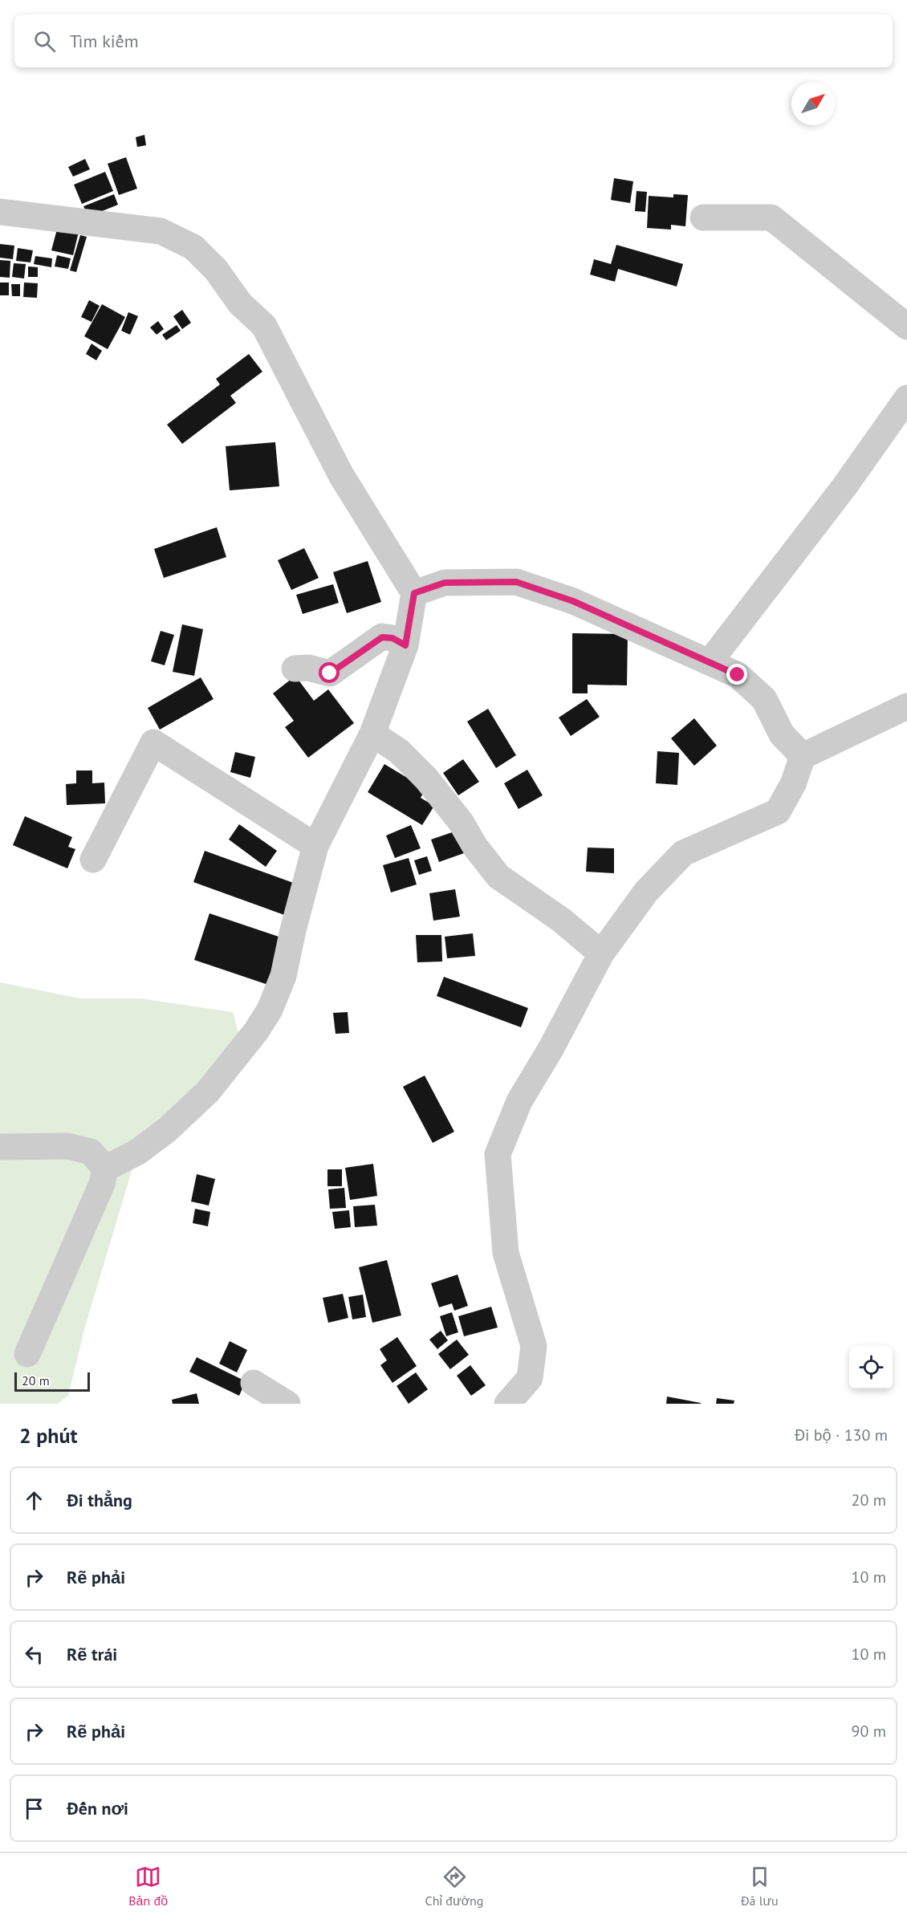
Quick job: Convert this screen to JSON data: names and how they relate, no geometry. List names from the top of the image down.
{
  "scale_bar": "20 m",
  "north": "top right",
  "page": {
    "search": "Tìm kiếm",
    "scale": "20 m",
    "heading": ["2 phút", "Đi bộ · 130 m"],
    "list": [
      ["Đi thẳng", "20 m"],
      ["Rẽ phải", "10 m"],
      ["Rẽ trái", "10 m"],
      ["Rẽ phải", "90 m"],
      "Đến nơi"
    ],
    "nav": ["Bản đồ", "Chỉ đường", "Đã lưu"]
  }
}
